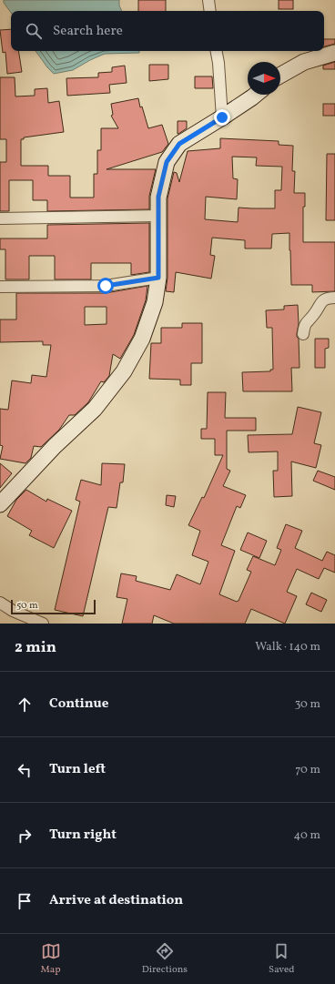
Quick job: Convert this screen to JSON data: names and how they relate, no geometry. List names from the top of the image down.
{
  "scale_bar": "50 m",
  "north": "right",
  "page": {
    "search": "Search here",
    "scale": "50 m",
    "heading": ["2 min", "Walk · 140 m"],
    "list": [
      ["Continue", "30 m"],
      ["Turn left", "70 m"],
      ["Turn right", "40 m"],
      "Arrive at destination"
    ],
    "nav": ["Map", "Directions", "Saved"]
  }
}
